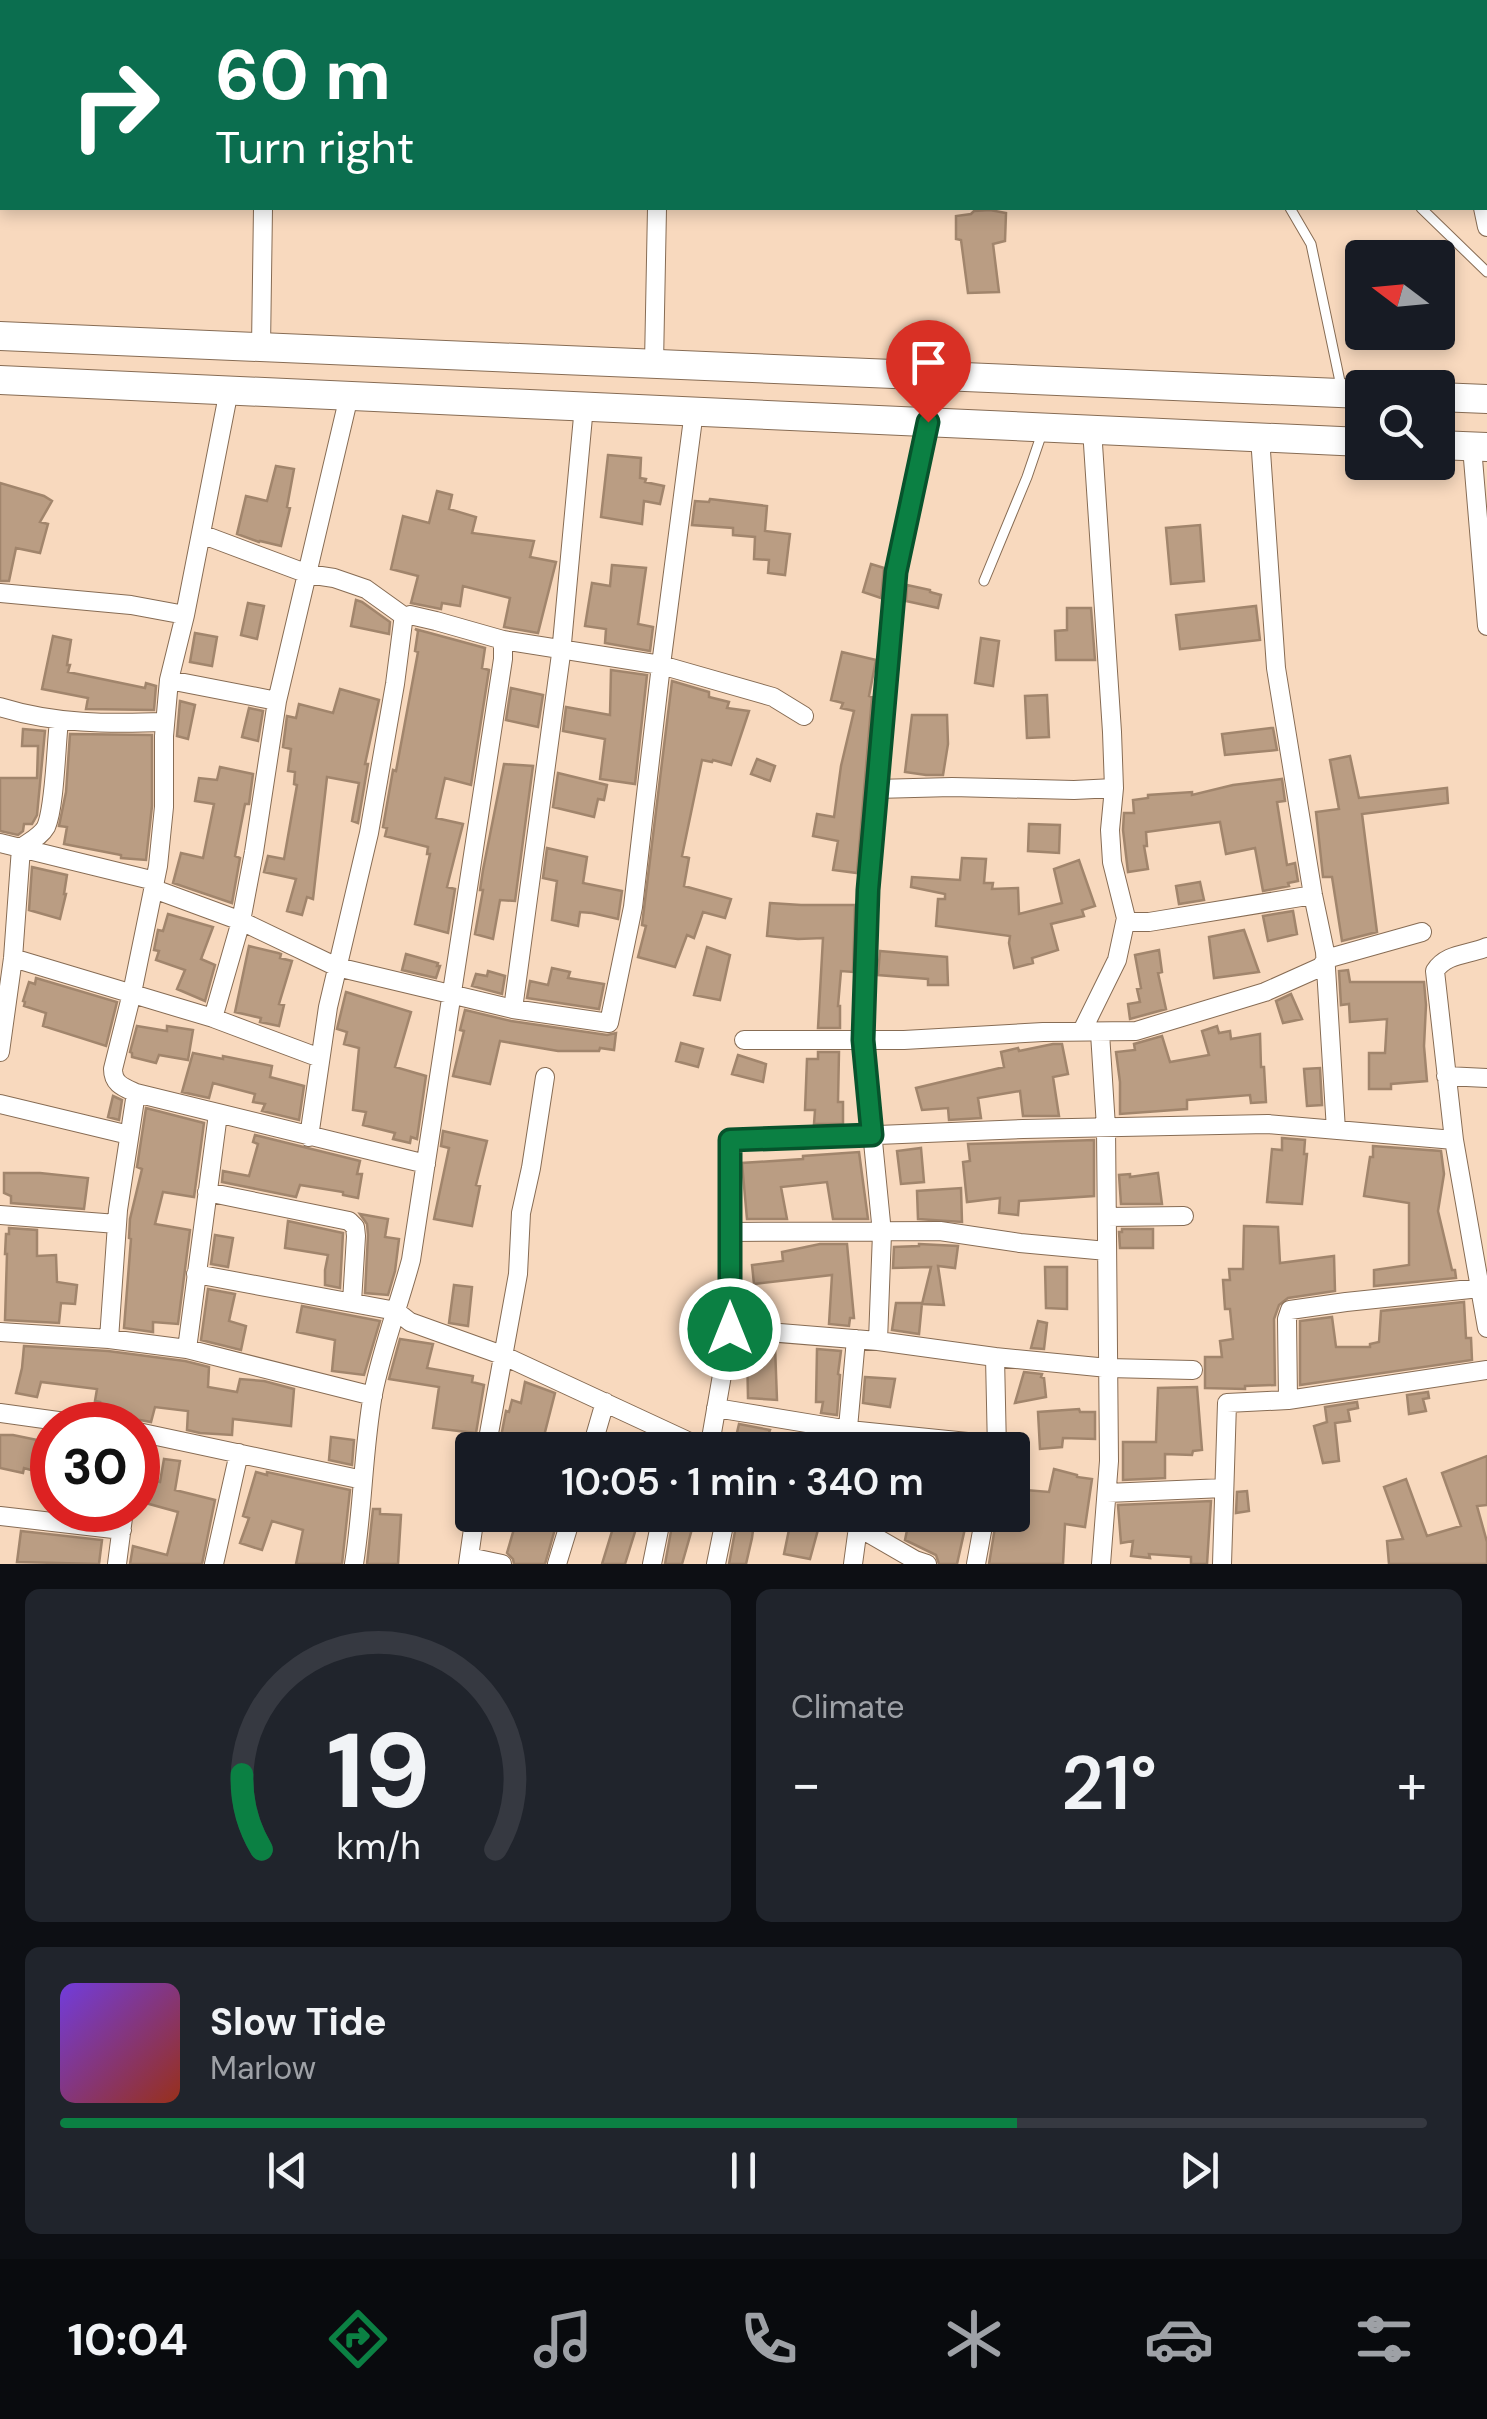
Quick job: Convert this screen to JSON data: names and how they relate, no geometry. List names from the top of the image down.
{
  "north": "left",
  "page": {
    "turn": ["60 m", "Turn right"],
    "limit": "30",
    "trip": "10:05 · 1 min · 340 m",
    "tile": "Climate",
    "heat": ["−", "21°", "+"],
    "song": ["Slow Tide", "Marlow"],
    "tabs": "10:04",
    "gauge": ["19", "km/h"]
  }
}
